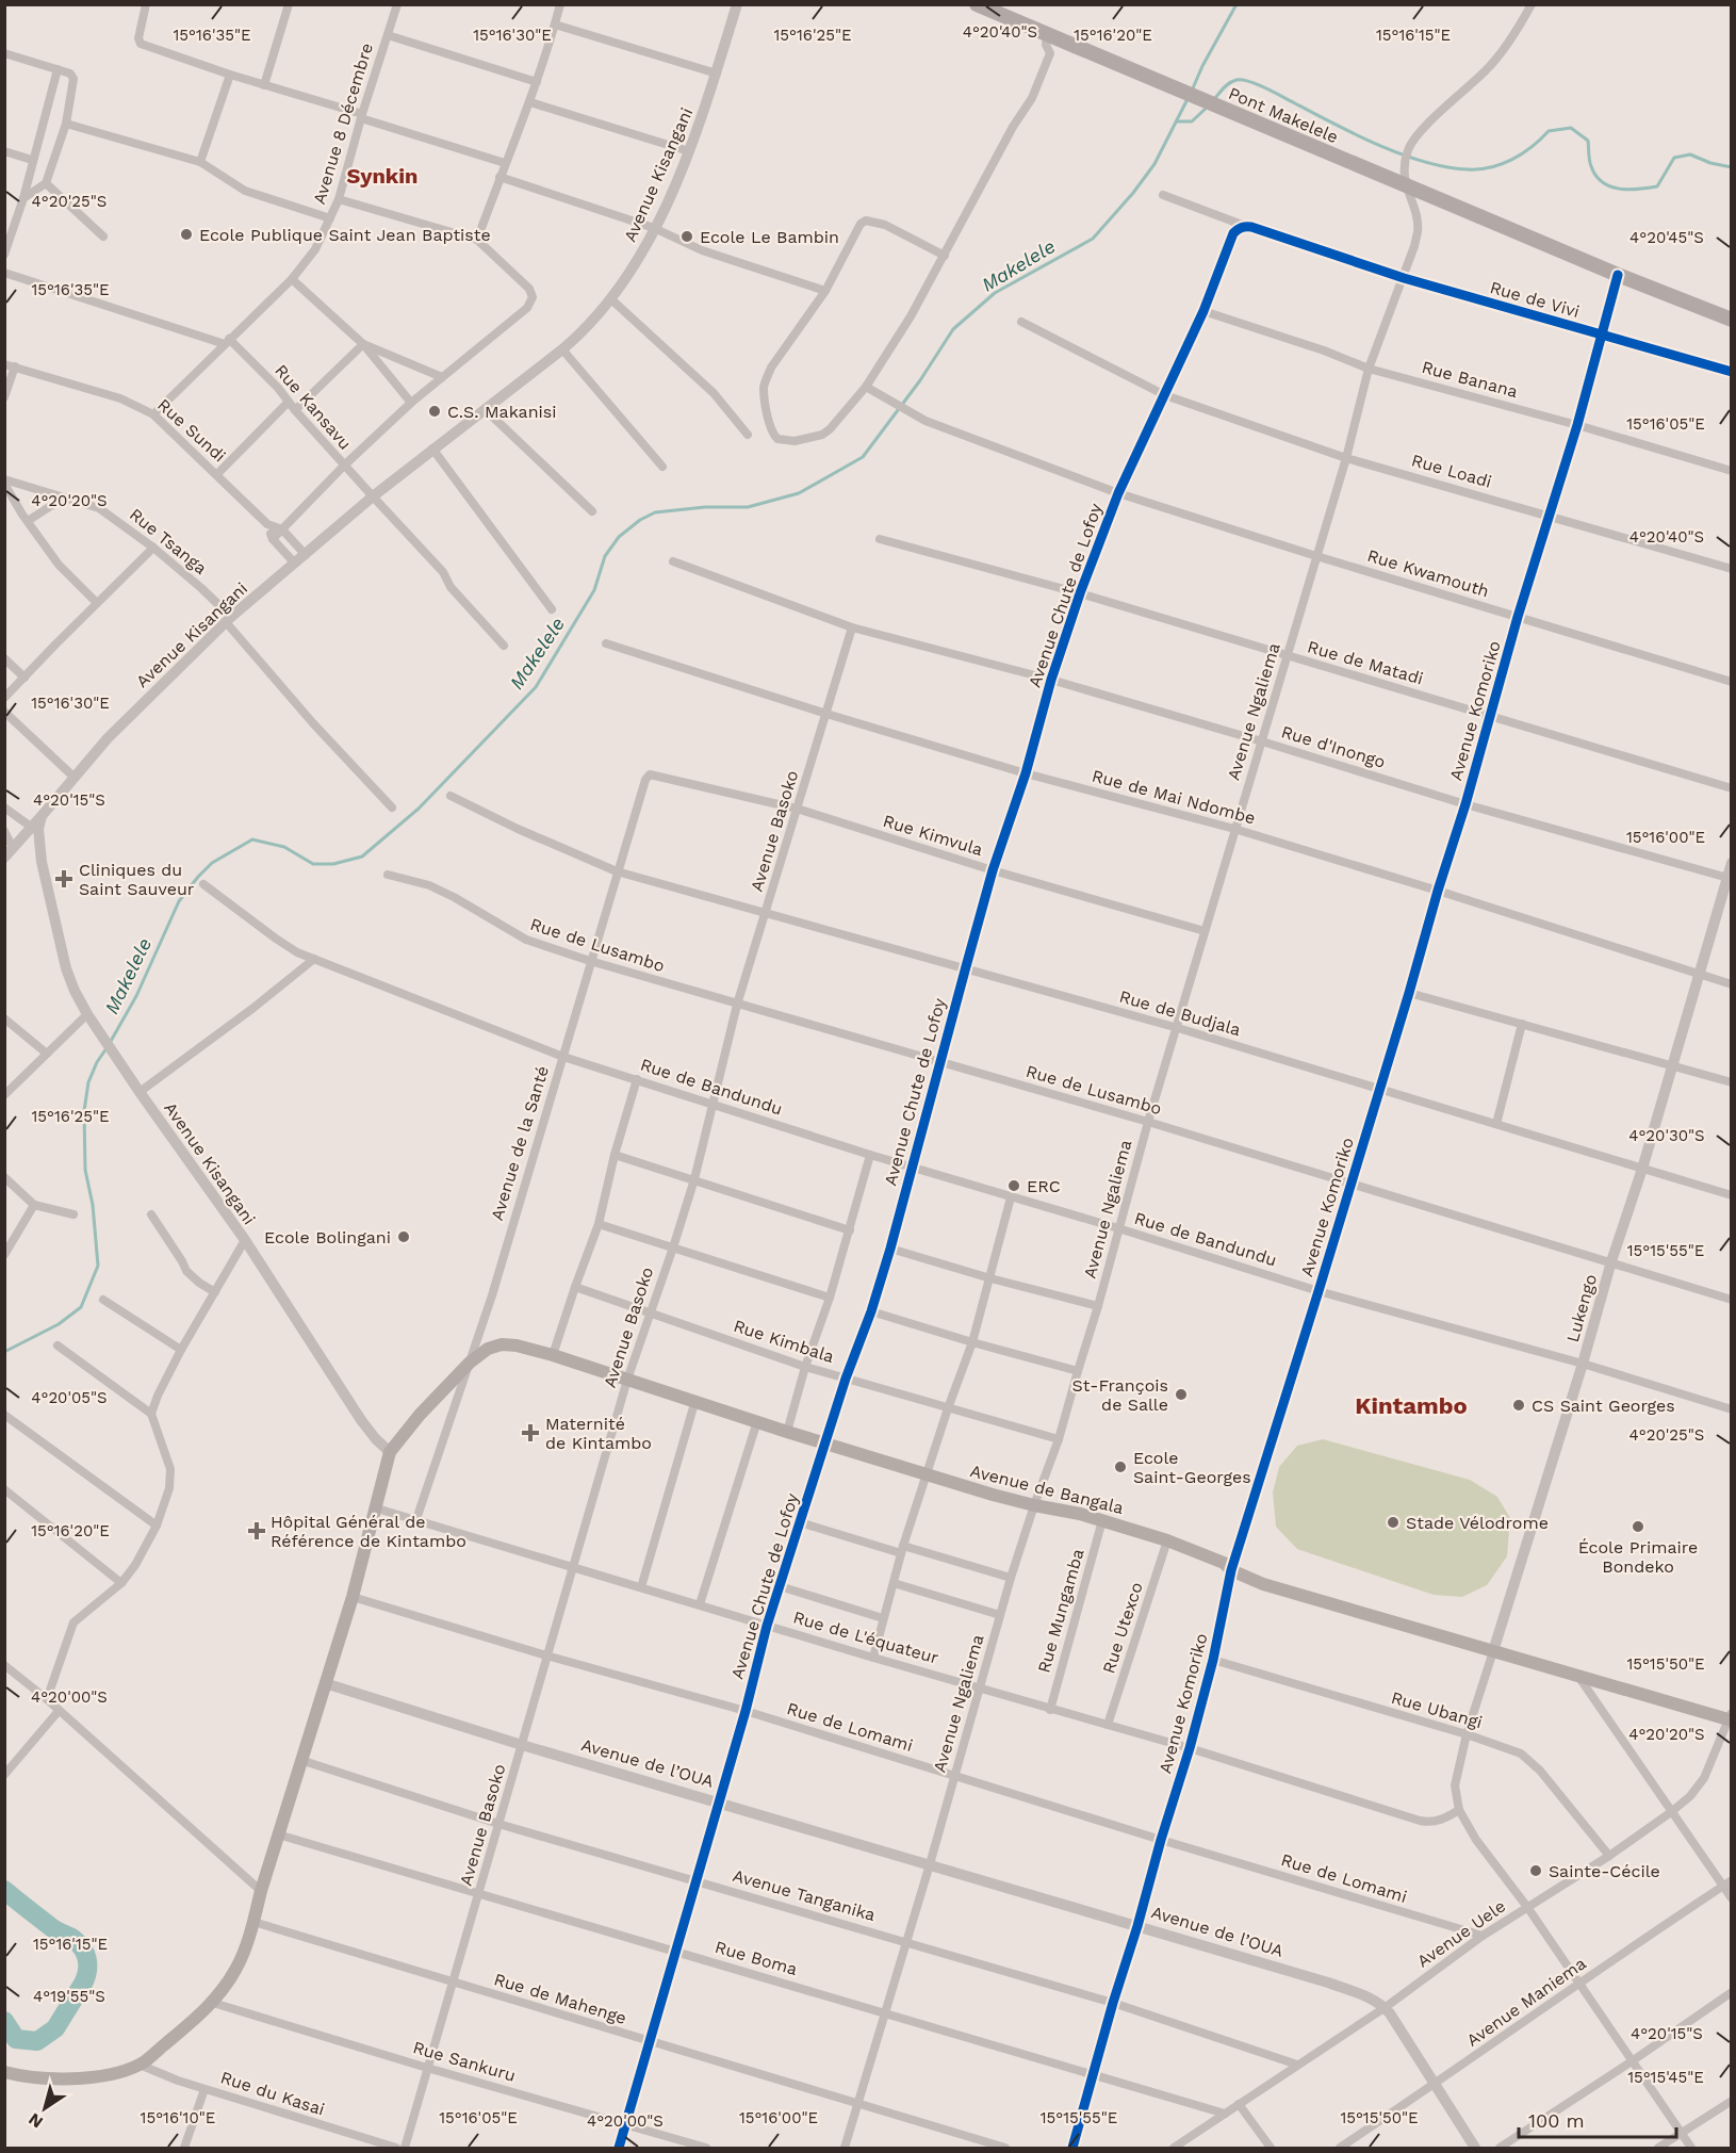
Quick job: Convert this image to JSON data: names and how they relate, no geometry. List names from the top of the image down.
{
  "streets": {
    "main road": ["Pont Makelele", "Avenue de Bangala"],
    "street": [
      "Avenue 8 Décembre",
      "Avenue Kisangani",
      "Rue de Vivi",
      "Rue Banana",
      "Rue Kansavu",
      "Rue Sundi",
      "Rue Loadi",
      "Rue Tsanga",
      "Rue Kwamouth",
      "Avenue Chute de Lofoy",
      "Rue de Matadi",
      "Avenue Komoriko",
      "Avenue Ngaliema",
      "Rue d'Inongo",
      "Rue de Mai Ndombe",
      "Avenue Basoko",
      "Rue Kimvula",
      "Rue de Lusambo",
      "Rue de Budjala",
      "Rue de Bandundu",
      "Avenue de la Santé",
      "Lukengo",
      "Rue Kimbala",
      "Rue Mungamba",
      "Rue Utexco",
      "Rue de L'équateur",
      "Rue Ubangi",
      "Rue de Lomami",
      "Avenue de l’OUA",
      "Avenue Tanganika",
      "Avenue Uele",
      "Rue Boma",
      "Rue de Mahenge",
      "Avenue Maniema",
      "Rue Sankuru",
      "Rue du Kasai"
    ]
  },
  "crossings": [
    ["Pont Makelele", "Avenue Komoriko"],
    ["Avenue 8 Décembre", "Rue Kansavu"],
    ["Avenue 8 Décembre", "Rue Sundi"],
    ["Avenue Kisangani", "Rue Kansavu"],
    ["Avenue Kisangani", "Rue Sundi"],
    ["Avenue Kisangani", "Rue Tsanga"],
    ["Avenue Kisangani", "Avenue de Bangala"],
    ["Rue de Vivi", "Avenue Komoriko"],
    ["Rue de Vivi", "Avenue Ngaliema"],
    ["Rue Banana", "Avenue Chute de Lofoy"],
    ["Rue Banana", "Avenue Komoriko"],
    ["Rue Banana", "Avenue Ngaliema"],
    ["Rue Loadi", "Avenue Chute de Lofoy"],
    ["Rue Loadi", "Avenue Komoriko"],
    ["Rue Loadi", "Avenue Ngaliema"],
    ["Rue Kwamouth", "Avenue Chute de Lofoy"],
    ["Rue Kwamouth", "Avenue Komoriko"],
    ["Rue Kwamouth", "Avenue Ngaliema"],
    ["Avenue Chute de Lofoy", "Rue de Matadi"],
    ["Avenue Chute de Lofoy", "Rue d'Inongo"],
    ["Avenue Chute de Lofoy", "Rue de Mai Ndombe"],
    ["Avenue Chute de Lofoy", "Rue Kimvula"],
    ["Avenue Chute de Lofoy", "Rue de Lusambo"],
    ["Avenue Chute de Lofoy", "Rue de Budjala"],
    ["Avenue Chute de Lofoy", "Rue de Bandundu"],
    ["Avenue Chute de Lofoy", "Rue Kimbala"],
    ["Avenue Chute de Lofoy", "Avenue de Bangala"],
    ["Avenue Chute de Lofoy", "Rue de L'équateur"],
    ["Avenue Chute de Lofoy", "Rue de Lomami"],
    ["Avenue Chute de Lofoy", "Avenue de l’OUA"],
    ["Avenue Chute de Lofoy", "Avenue Tanganika"],
    ["Avenue Chute de Lofoy", "Rue Boma"],
    ["Avenue Chute de Lofoy", "Rue de Mahenge"],
    ["Avenue Chute de Lofoy", "Rue Sankuru"],
    ["Rue de Matadi", "Avenue Komoriko"],
    ["Rue de Matadi", "Avenue Ngaliema"],
    ["Avenue Komoriko", "Rue d'Inongo"],
    ["Avenue Komoriko", "Rue de Mai Ndombe"],
    ["Avenue Komoriko", "Rue de Lusambo"],
    ["Avenue Komoriko", "Rue de Budjala"],
    ["Avenue Komoriko", "Rue de Bandundu"],
    ["Avenue Komoriko", "Avenue de Bangala"],
    ["Avenue Komoriko", "Rue de L'équateur"],
    ["Avenue Komoriko", "Rue Ubangi"],
    ["Avenue Komoriko", "Rue de Lomami"],
    ["Avenue Komoriko", "Avenue de l’OUA"],
    ["Avenue Komoriko", "Avenue Tanganika"],
    ["Avenue Komoriko", "Rue Boma"],
    ["Avenue Ngaliema", "Rue d'Inongo"],
    ["Avenue Ngaliema", "Rue de Mai Ndombe"],
    ["Avenue Ngaliema", "Rue Kimvula"],
    ["Avenue Ngaliema", "Rue de Lusambo"],
    ["Avenue Ngaliema", "Rue de Budjala"],
    ["Avenue Ngaliema", "Rue de Bandundu"],
    ["Avenue Ngaliema", "Rue Kimbala"],
    ["Avenue Ngaliema", "Avenue de Bangala"],
    ["Avenue Ngaliema", "Rue de L'équateur"],
    ["Avenue Ngaliema", "Rue de Lomami"],
    ["Avenue Ngaliema", "Avenue de l’OUA"],
    ["Avenue Ngaliema", "Avenue Tanganika"],
    ["Avenue Ngaliema", "Rue Boma"],
    ["Avenue Ngaliema", "Rue de Mahenge"],
    ["Rue d'Inongo", "Avenue Basoko"],
    ["Rue d'Inongo", "Lukengo"],
    ["Rue de Mai Ndombe", "Avenue Basoko"],
    ["Rue de Mai Ndombe", "Lukengo"],
    ["Avenue Basoko", "Rue Kimvula"],
    ["Avenue Basoko", "Rue de Lusambo"],
    ["Avenue Basoko", "Rue de Budjala"],
    ["Avenue Basoko", "Rue de Bandundu"],
    ["Avenue Basoko", "Rue Kimbala"],
    ["Avenue Basoko", "Avenue de Bangala"],
    ["Avenue Basoko", "Rue de L'équateur"],
    ["Avenue Basoko", "Rue de Lomami"],
    ["Avenue Basoko", "Avenue de l’OUA"],
    ["Avenue Basoko", "Avenue Tanganika"],
    ["Avenue Basoko", "Rue Boma"],
    ["Avenue Basoko", "Rue de Mahenge"],
    ["Avenue Basoko", "Rue Sankuru"],
    ["Rue Kimvula", "Avenue de la Santé"],
    ["Rue de Lusambo", "Avenue de la Santé"],
    ["Rue de Lusambo", "Lukengo"],
    ["Rue de Budjala", "Avenue de la Santé"],
    ["Rue de Budjala", "Lukengo"],
    ["Rue de Bandundu", "Avenue de la Santé"],
    ["Rue de Bandundu", "Lukengo"],
    ["Avenue de la Santé", "Avenue de Bangala"],
    ["Avenue de la Santé", "Rue de L'équateur"],
    ["Lukengo", "Avenue de Bangala"],
    ["Avenue de Bangala", "Rue Mungamba"],
    ["Avenue de Bangala", "Rue Utexco"],
    ["Avenue de Bangala", "Avenue Uele"],
    ["Rue Mungamba", "Rue de L'équateur"],
    ["Rue Utexco", "Rue de L'équateur"],
    ["Rue Ubangi", "Avenue Uele"],
    ["Rue de Lomami", "Avenue Uele"],
    ["Avenue de l’OUA", "Avenue Uele"],
    ["Avenue Tanganika", "Avenue Uele"],
    ["Avenue Uele", "Rue Boma"]
  ],
  "districts": ["Synkin", "Kintambo"],
  "water": ["Makelele"],
  "places": {
    "other": [
      "Ecole Publique Saint Jean Baptiste",
      "Ecole Le Bambin",
      "C.S. Makanisi",
      "ERC",
      "Ecole Bolingani",
      "St-François de Salle",
      "CS Saint Georges",
      "Ecole Saint-Georges",
      "Stade Vélodrome",
      "École Primaire Bondeko",
      "Sainte-Cécile"
    ],
    "health": ["Cliniques du Saint Sauveur", "Maternité de Kintambo", "Hôpital Général de Référence de Kintambo"]
  },
  "scale_bar": "100 m",
  "north": "bottom left",
  "coordinates": [
    "4°20'40\"S",
    "15°16'25\"E",
    "15°16'35\"E",
    "15°16'30\"E",
    "15°16'20\"E",
    "15°16'15\"E",
    "4°20'25\"S",
    "4°20'45\"S",
    "15°16'05\"E",
    "4°20'20\"S",
    "4°20'15\"S",
    "15°16'00\"E",
    "4°20'30\"S",
    "15°15'55\"E",
    "4°20'05\"S",
    "15°15'50\"E",
    "4°20'00\"S",
    "4°19'55\"S",
    "15°15'45\"E",
    "15°16'10\"E"
  ]
}
